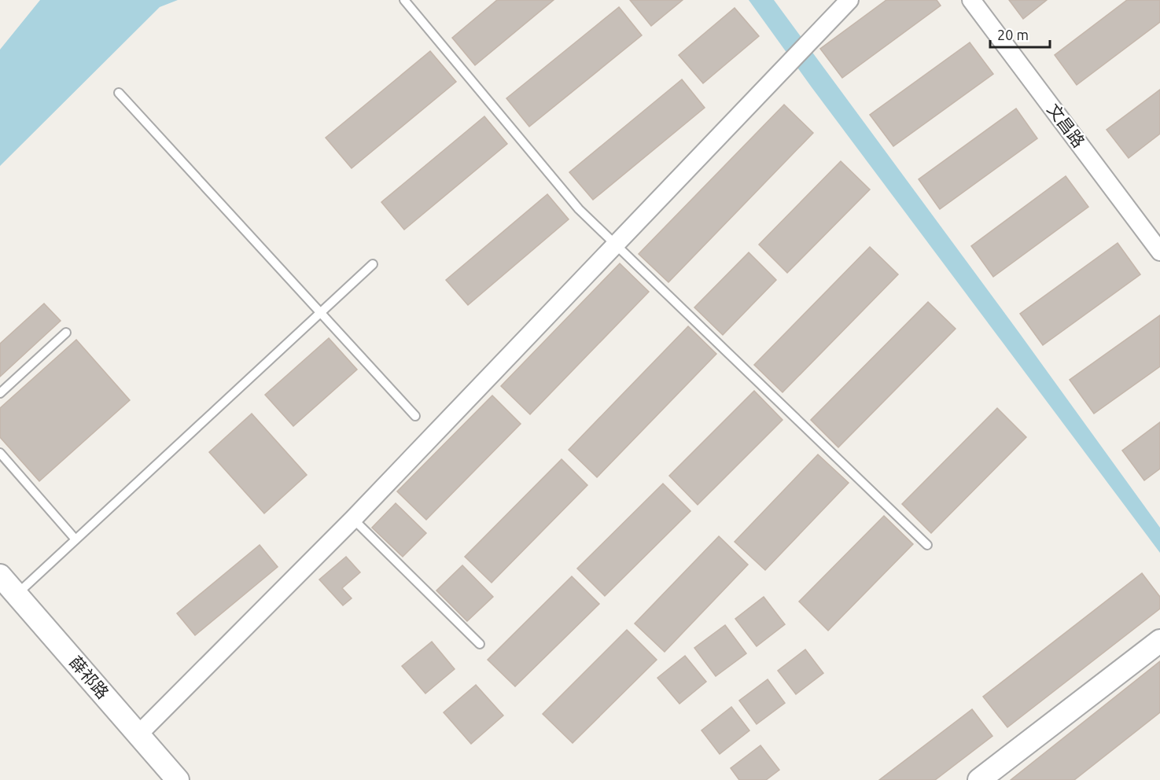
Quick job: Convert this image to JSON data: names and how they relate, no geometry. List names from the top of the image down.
{
  "streets": {
    "street": ["文昌路", "薛祁路"]
  },
  "scale_bar": "20 m"
}
